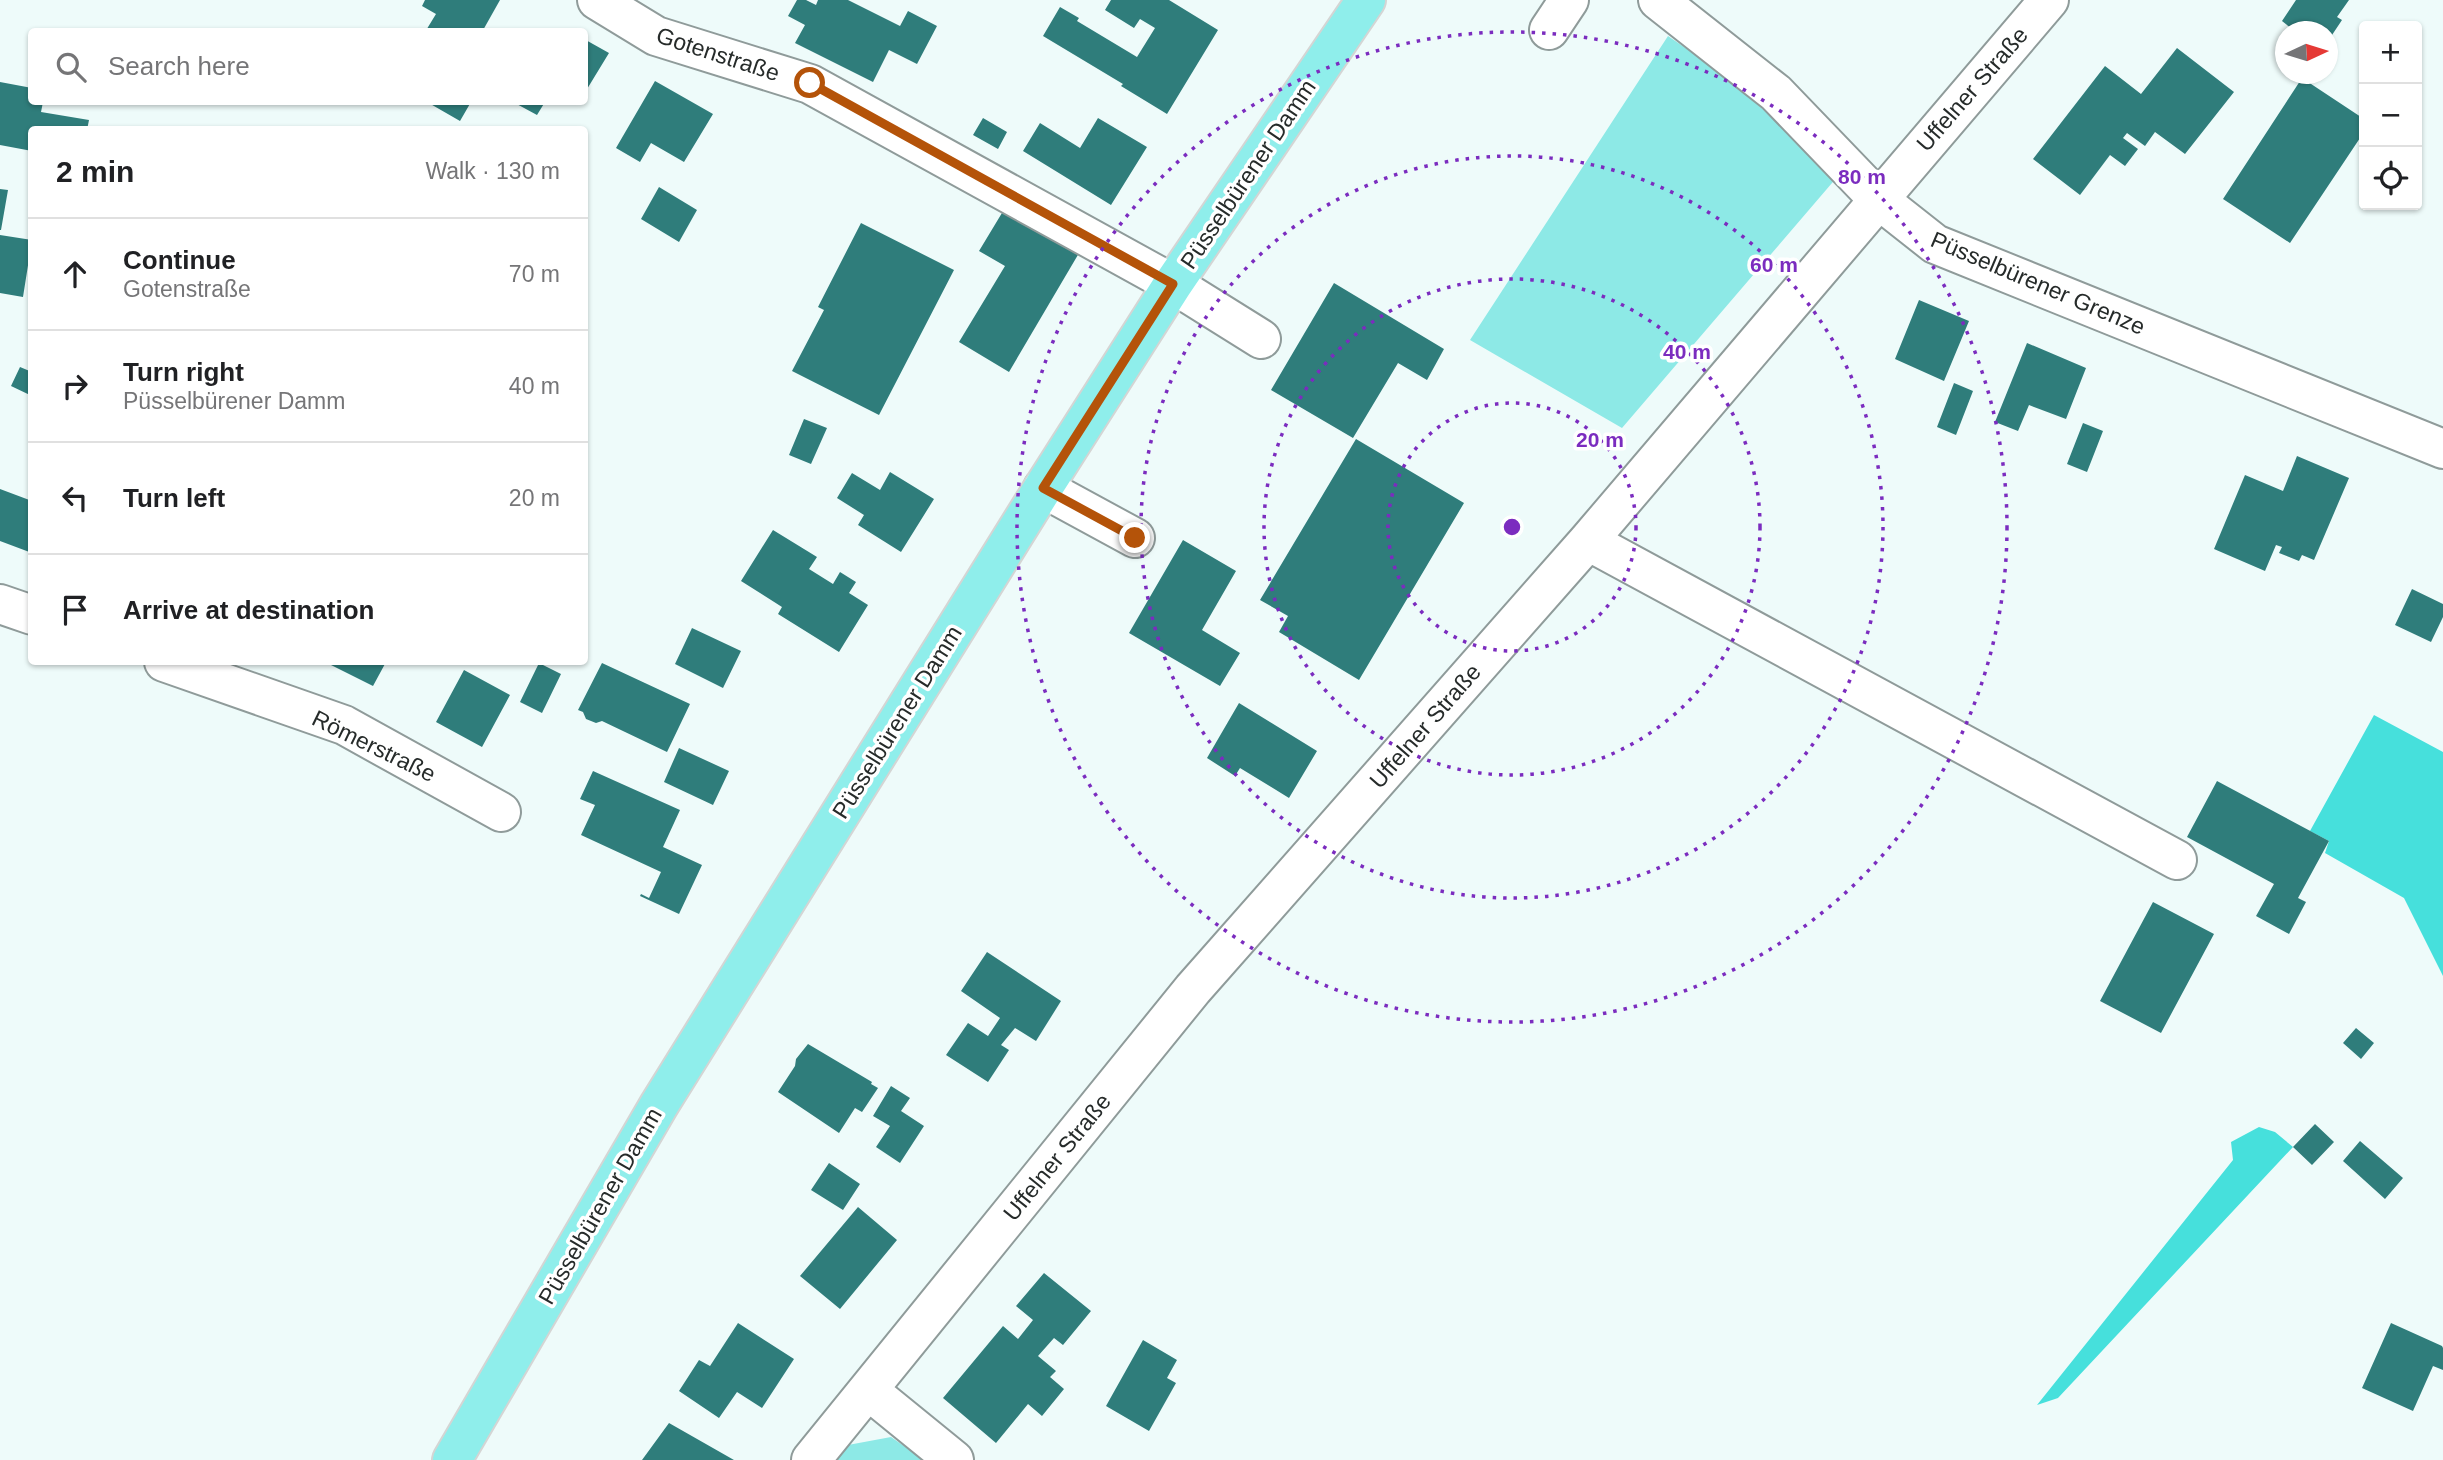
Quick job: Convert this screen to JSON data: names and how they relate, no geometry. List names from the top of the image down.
{
  "streets": {
    "main road": ["Püsselbürener Damm"],
    "street": [
      "Gotenstraße",
      "Uffelner Straße",
      "Püsselbürener Grenze",
      "Römerstraße"
    ]
  },
  "crossings": [
    ["Gotenstraße", "Püsselbürener Damm"],
    ["Uffelner Straße", "Püsselbürener Grenze"]
  ],
  "north": "right",
  "page": {
    "map_buttons": ["+", "−"],
    "search": "Search here",
    "heading": ["2 min", "Walk · 130 m"],
    "list": [
      ["Continue", "Gotenstraße", "70 m"],
      ["Turn right", "Püsselbürener Damm", "40 m"],
      ["Turn left", "20 m"],
      "Arrive at destination"
    ]
  },
  "rings": [
    "80 m",
    "60 m",
    "40 m",
    "20 m"
  ]
}
